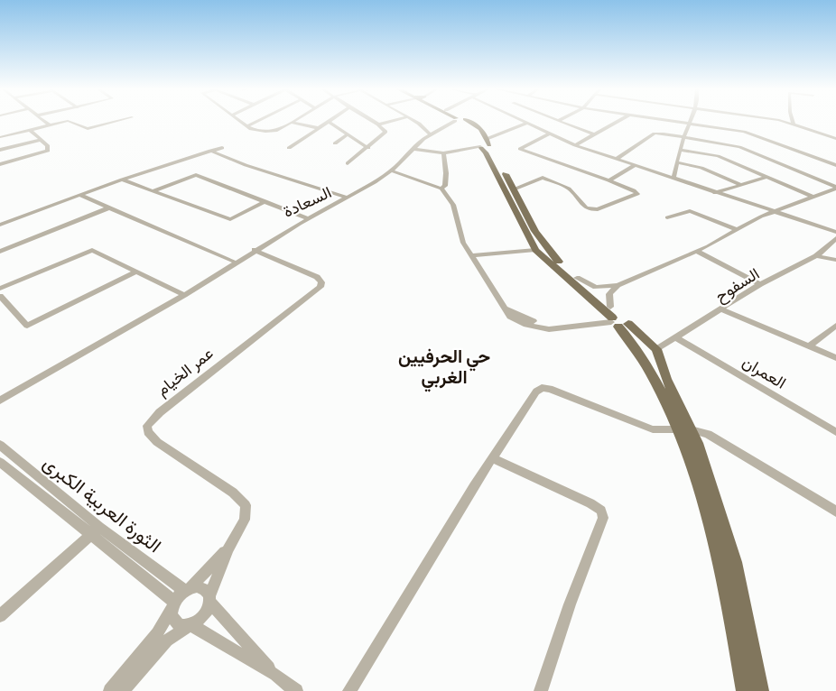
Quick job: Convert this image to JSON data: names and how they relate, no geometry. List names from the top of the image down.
{
  "streets": {
    "street": [
      "السعادة",
      "السفوح",
      "عمر الخيام",
      "العمران",
      "الثورة العربية الكبرى"
    ]
  },
  "crossings": [
    ["السعادة", "عمر الخيام"],
    ["السفوح", "العمران"],
    ["عمر الخيام", "الثورة العربية الكبرى"]
  ],
  "districts": ["حي الحرفيين الغربي"]
}
